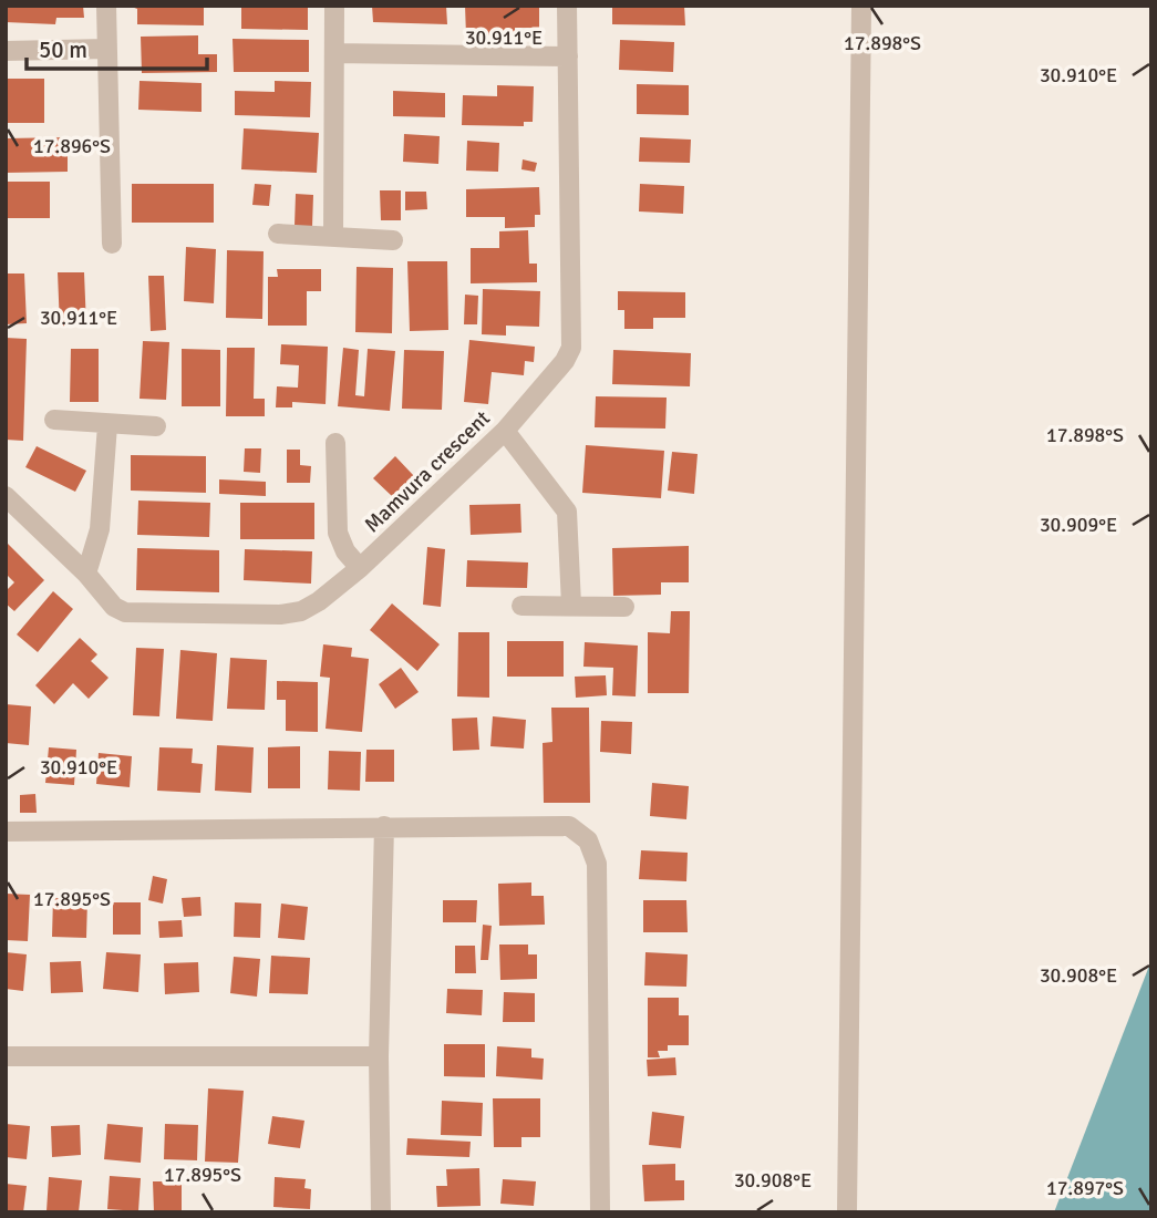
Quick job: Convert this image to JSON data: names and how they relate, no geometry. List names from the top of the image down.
{
  "streets": {
    "street": ["Mamvura crescent"]
  },
  "scale_bar": "50 m",
  "coordinates": [
    "30.911°E",
    "17.898°S",
    "30.910°E",
    "17.896°S",
    "30.909°E",
    "17.895°S",
    "30.908°E",
    "17.897°S"
  ]
}
